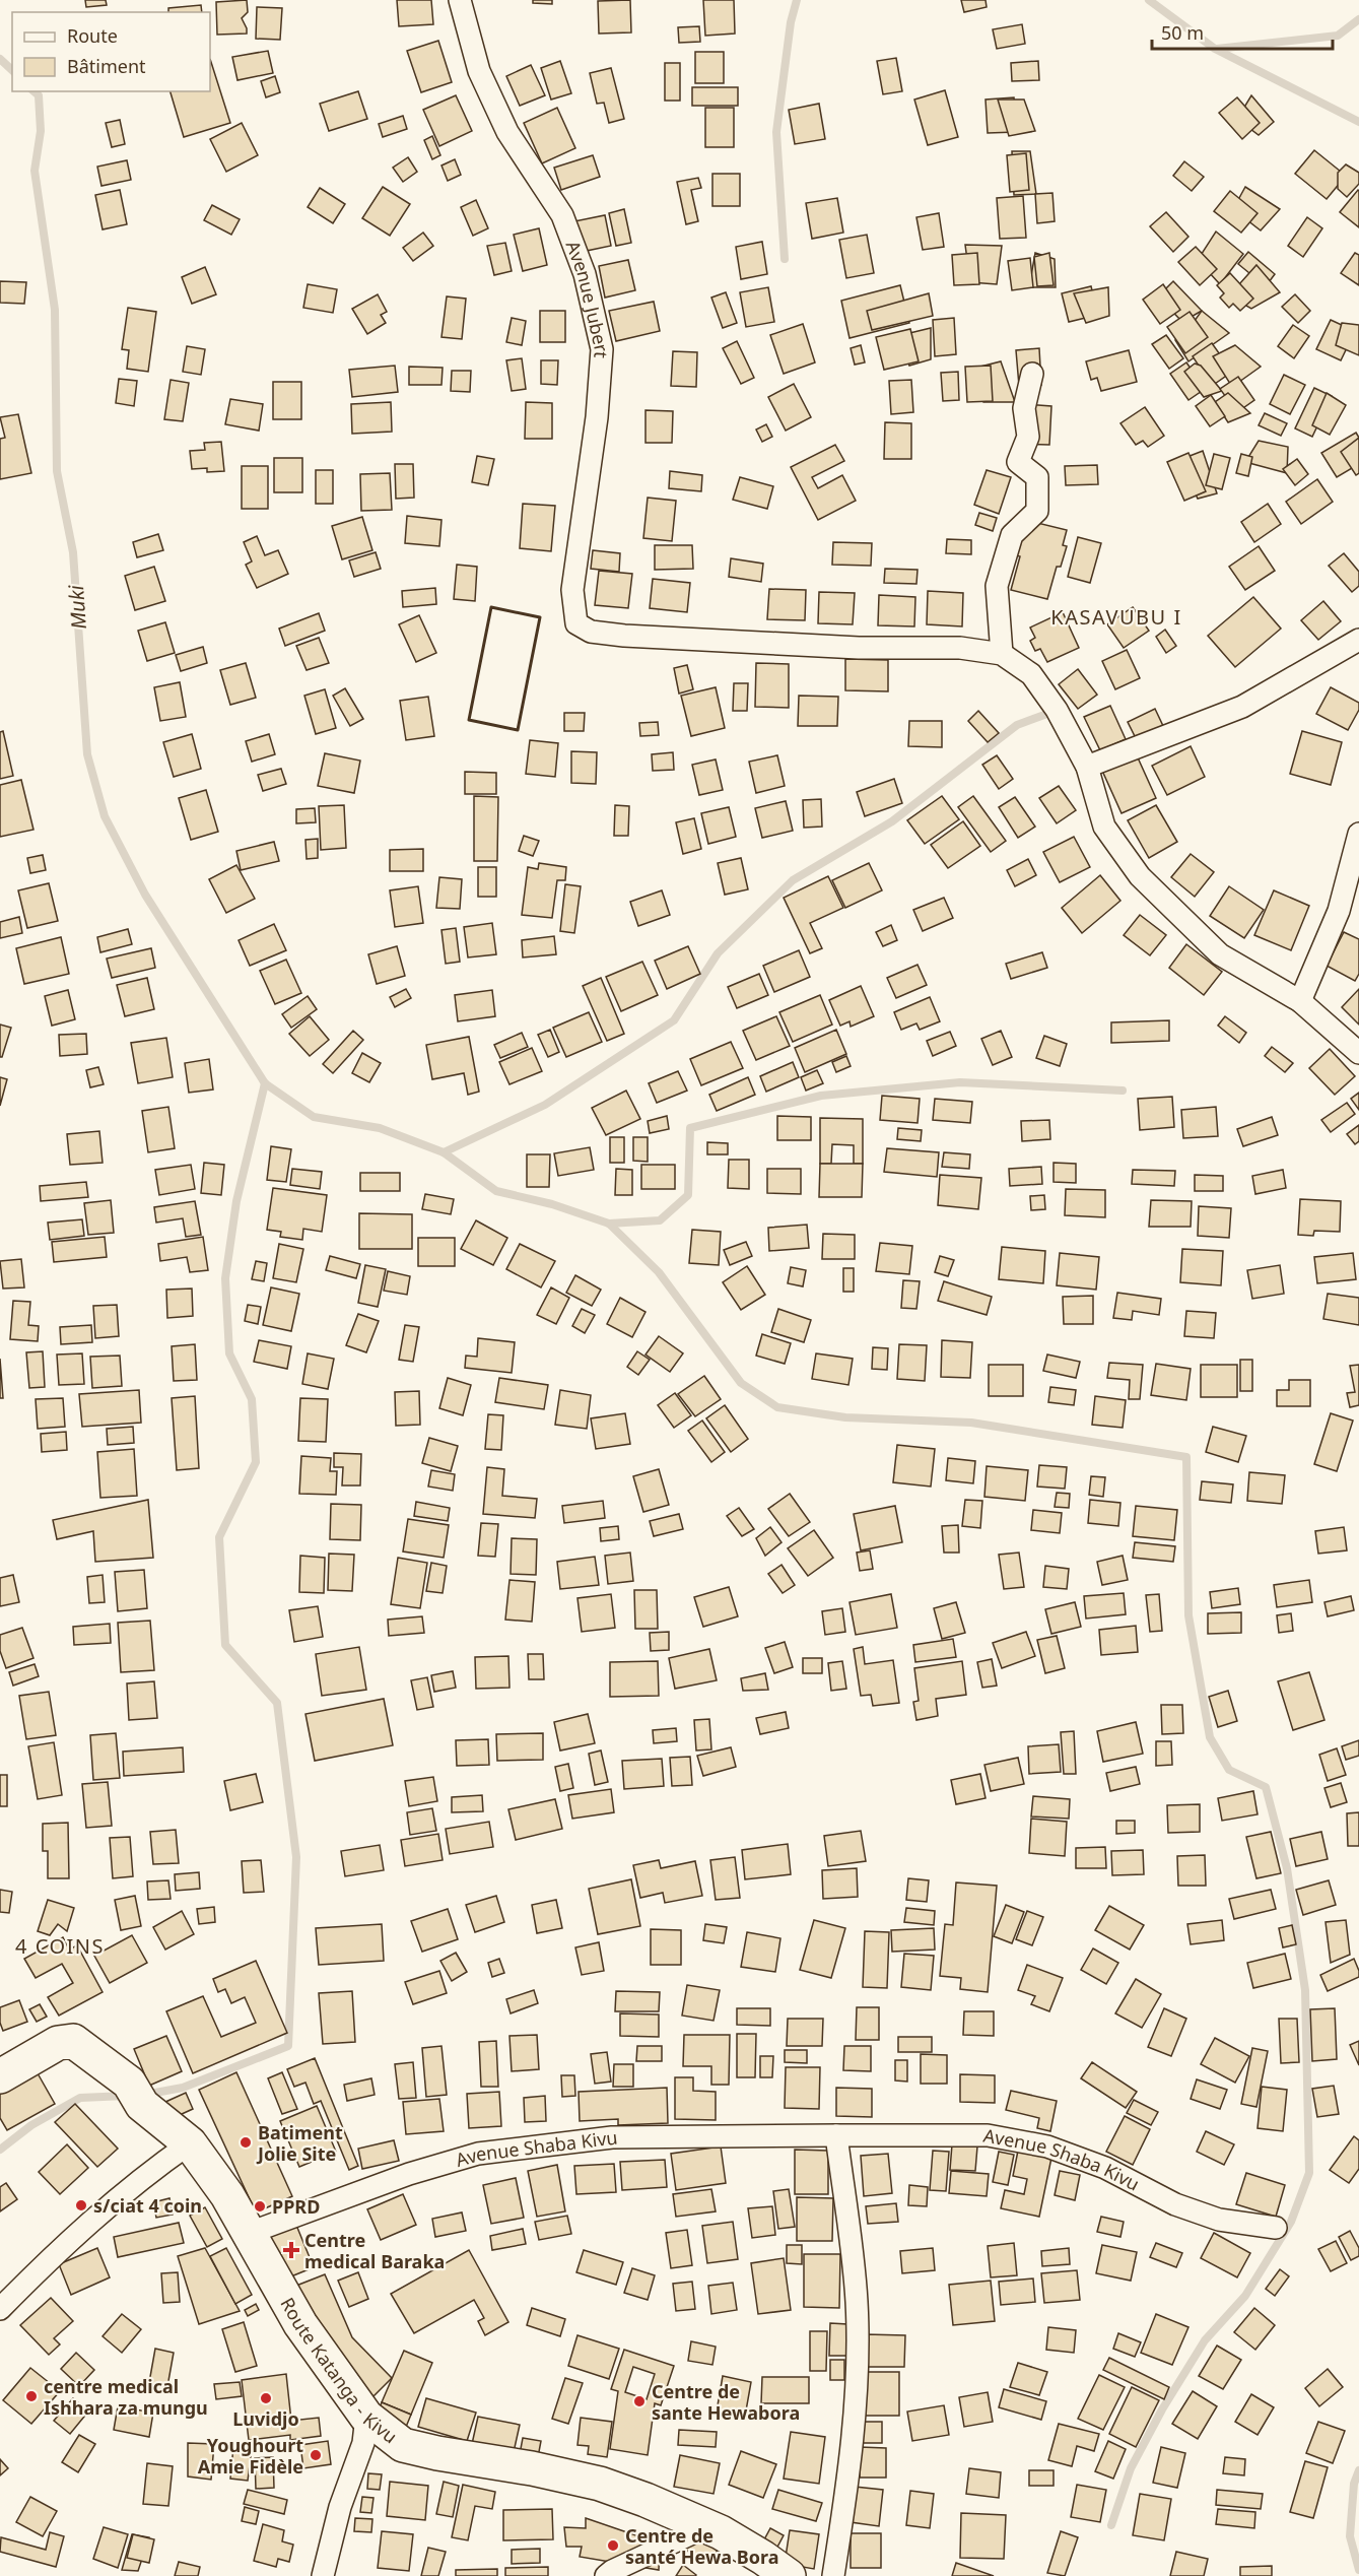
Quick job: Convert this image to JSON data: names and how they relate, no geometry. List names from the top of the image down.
{
  "streets": {
    "highway": ["Route Katanga - Kivu"],
    "street": ["Avenue Jubert", "Avenue Shaba Kivu"]
  },
  "crossings": [
    ["Avenue Shaba Kivu", "Route Katanga - Kivu"]
  ],
  "districts": ["KASAVUBU I", "4 COINS"],
  "water": ["Muki"],
  "places": {
    "other": [
      "Batiment Jolie Site",
      "s/ciat 4 coin",
      "PPRD",
      "centre medical Ishhara za mungu",
      "Luvidjo",
      "Centre de sante Hewabora",
      "Youghourt Amie Fidèle",
      "Centre de santé Hewa Bora"
    ],
    "health": ["Centre medical Baraka"]
  },
  "legend": ["Route", "Bâtiment"],
  "scale_bar": "50 m"
}
